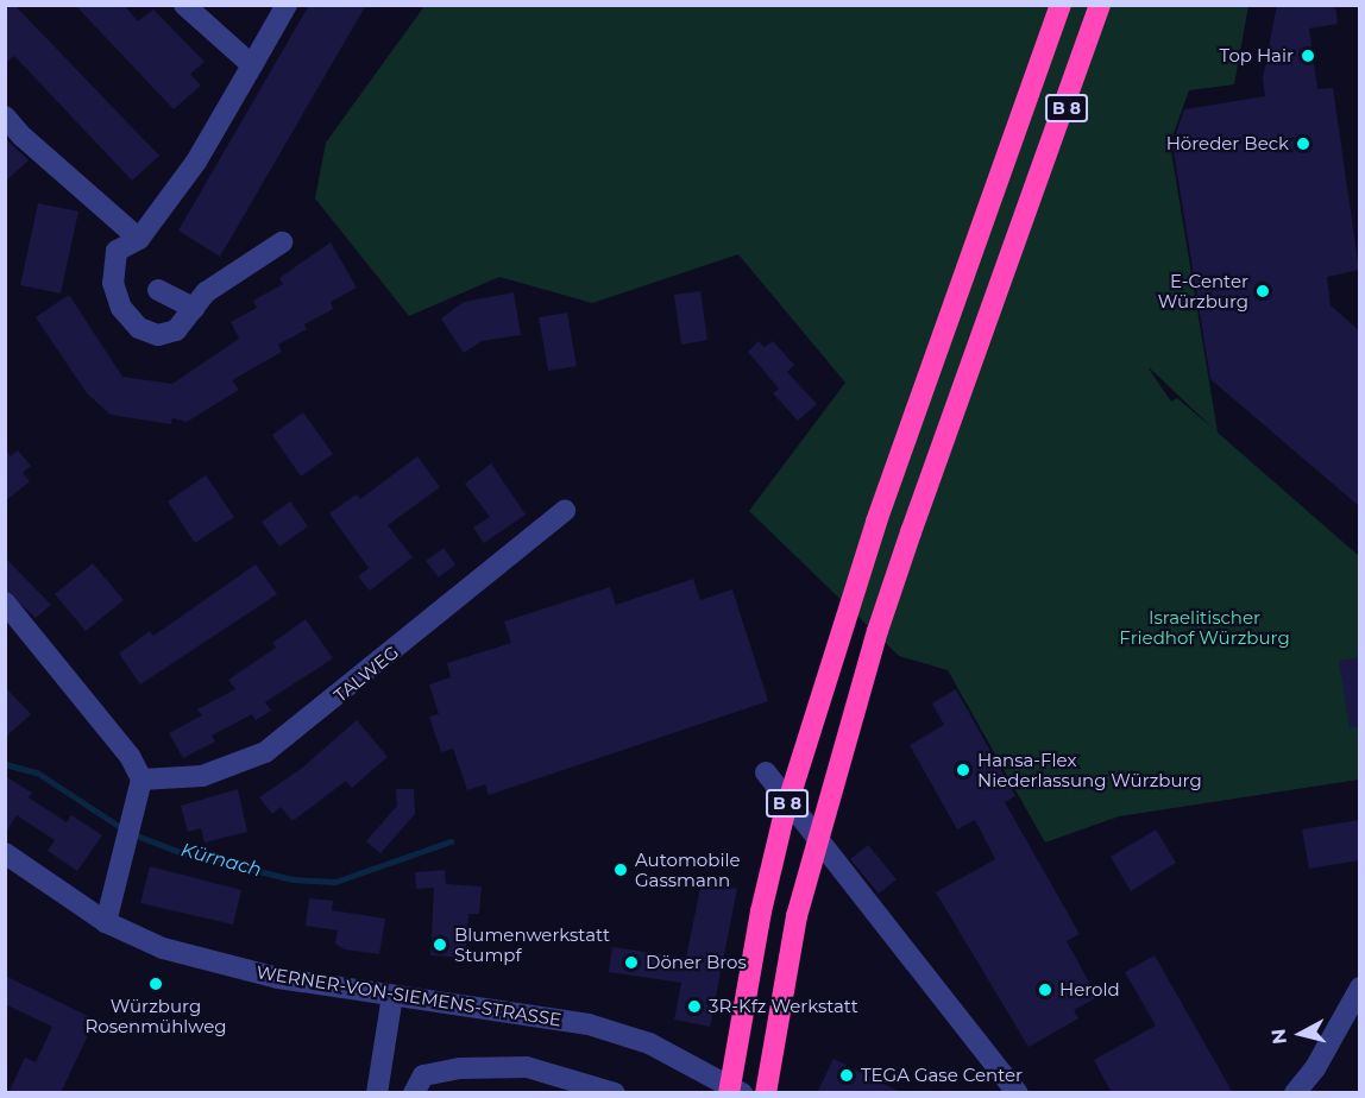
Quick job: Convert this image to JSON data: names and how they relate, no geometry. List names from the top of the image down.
{
  "streets": {
    "highway": ["B 8"],
    "street": ["TALWEG", "WERNER-VON-SIEMENS-STRASSE"]
  },
  "water": ["Kürnach"],
  "parks": ["Israelitischer Friedhof Würzburg"],
  "places": [
    "Top Hair",
    "Höreder Beck",
    "E-Center Würzburg",
    "Hansa-Flex Niederlassung Würzburg",
    "Automobile Gassmann",
    "Blumenwerkstatt Stumpf",
    "Döner Bros",
    "Würzburg Rosenmühlweg",
    "Herold",
    "3R-Kfz Werkstatt",
    "TEGA Gase Center"
  ],
  "north": "left"
}
